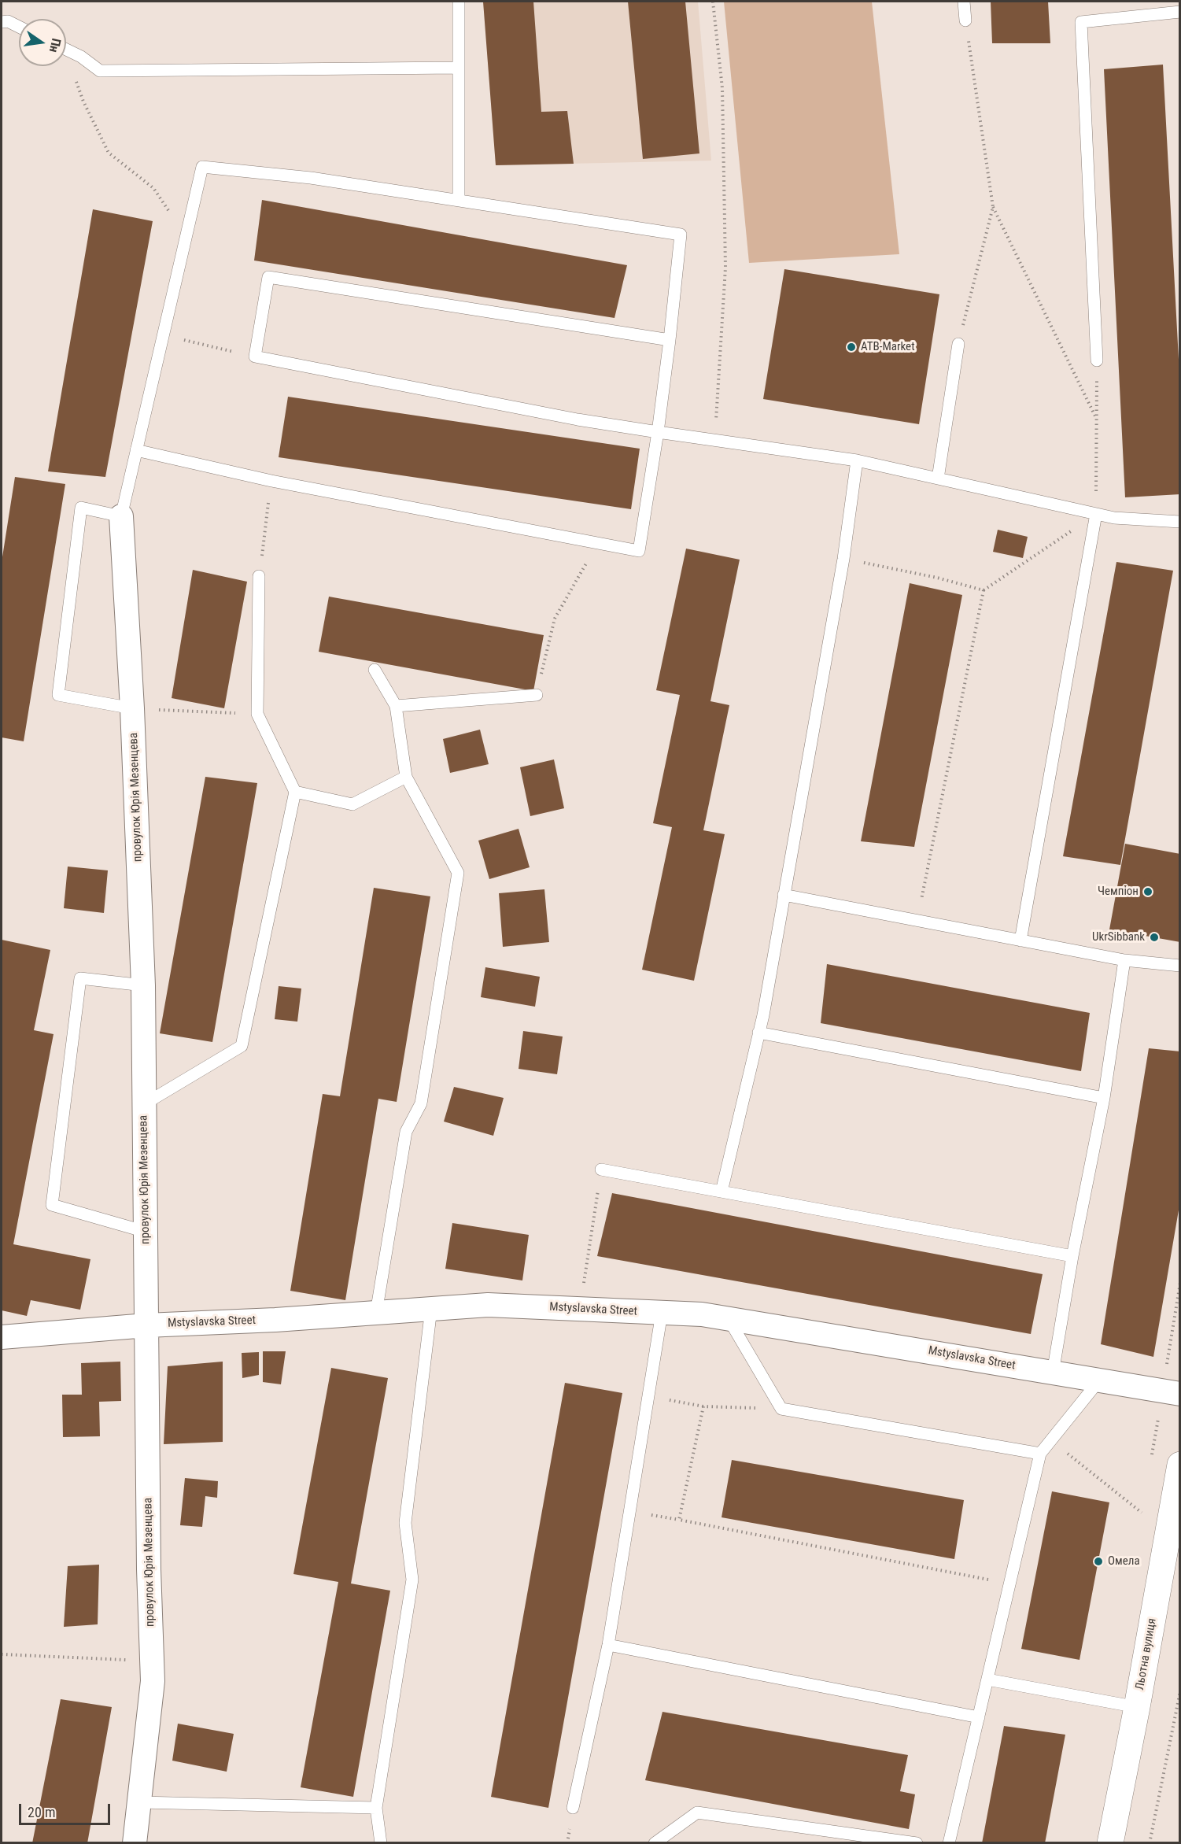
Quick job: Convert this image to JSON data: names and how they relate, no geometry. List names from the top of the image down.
{
  "streets": {
    "street": ["провулок Юрія Мезенцева", "Mstyslavska Street", "Льотна вулиця"]
  },
  "crossings": [
    ["провулок Юрія Мезенцева", "Mstyslavska Street"]
  ],
  "places": [
    "ATB-Market",
    "Чемпіон",
    "UkrSibbank",
    "Омела"
  ],
  "scale_bar": "20 m",
  "north": "right"
}
